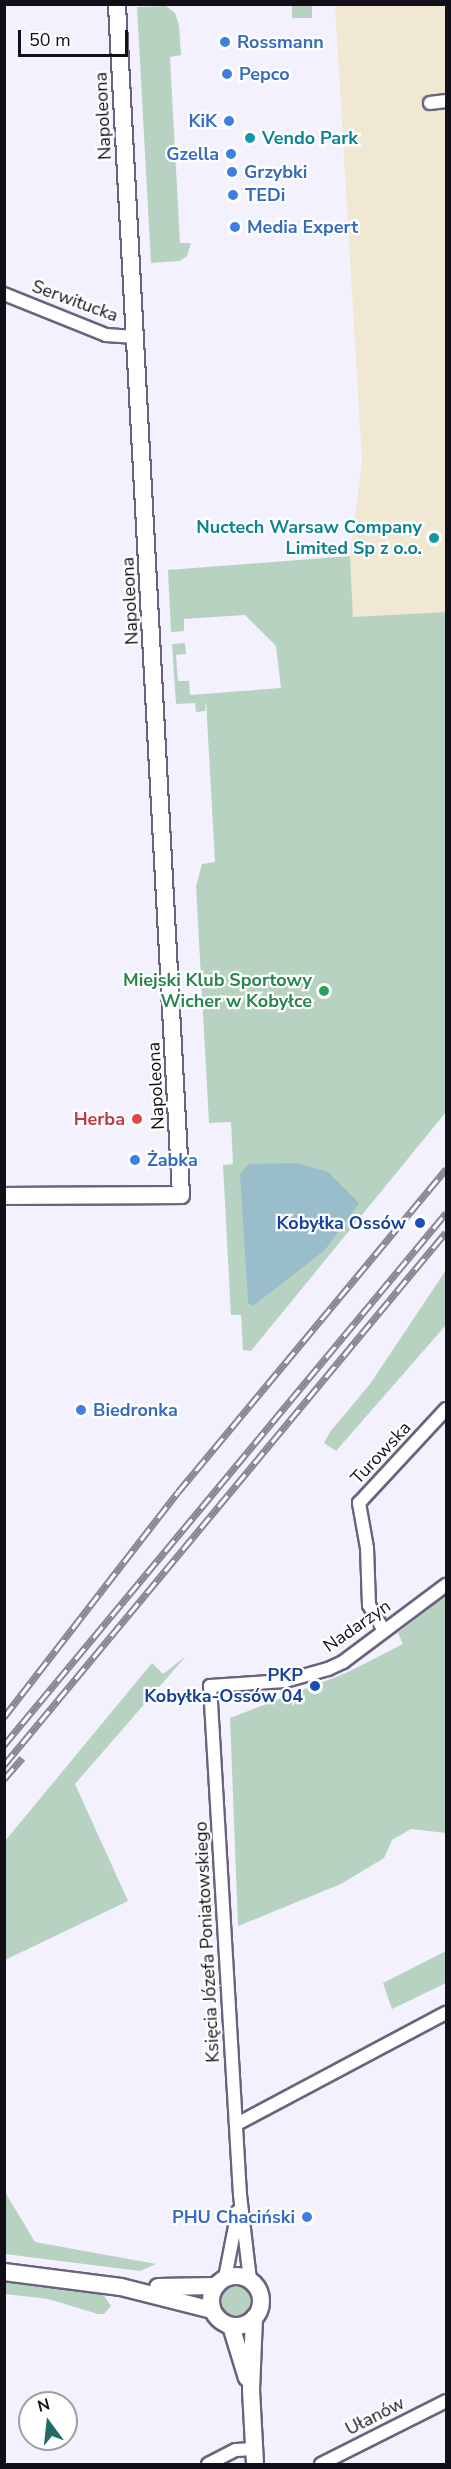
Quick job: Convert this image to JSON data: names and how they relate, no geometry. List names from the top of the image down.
{
  "streets": {
    "street": [
      "Napoleona",
      "Serwitucka",
      "Turowska",
      "Nadarzyn",
      "Księcia Józefa Poniatowskiego",
      "Ułanów"
    ]
  },
  "crossings": [
    ["Napoleona", "Serwitucka"],
    ["Turowska", "Nadarzyn"],
    ["Nadarzyn", "Księcia Józefa Poniatowskiego"]
  ],
  "places": [
    "Rossmann",
    "Pepco",
    "KiK",
    "Vendo Park",
    "Gzella",
    "Grzybki",
    "TEDi",
    "Media Expert",
    "Nuctech Warsaw Company Limited Sp z o.o.",
    "Miejski Klub Sportowy Wicher w Kobyłce",
    "Herba",
    "Żabka",
    "Kobyłka Ossów",
    "Biedronka",
    "PKP Kobyłka-Ossów 04",
    "PHU Chaciński"
  ],
  "scale_bar": "50 m",
  "north": "top"
}
